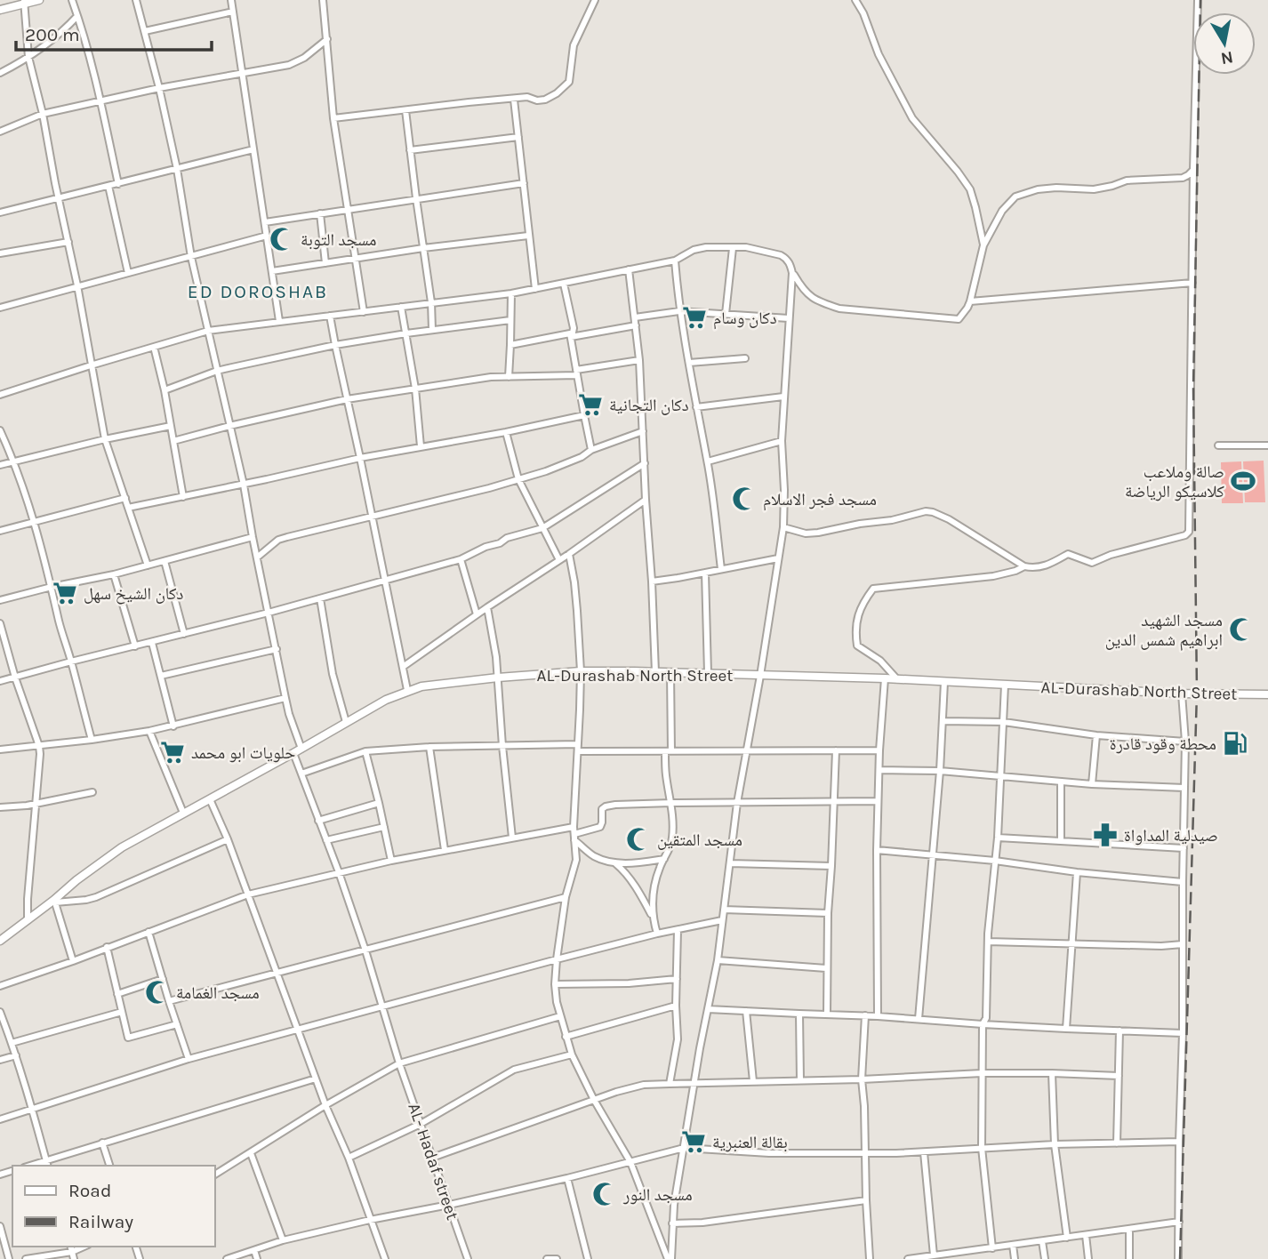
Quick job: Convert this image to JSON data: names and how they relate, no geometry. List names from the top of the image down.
{
  "streets": {
    "street": ["AL-Durashab North Street", "AL- Hadaf street"]
  },
  "crossings": [
    ["AL-Durashab North Street", "AL- Hadaf street"]
  ],
  "districts": ["ED DOROSHAB"],
  "places": {
    "mosque": [
      "مسجد التوبة",
      "مسجد فجر الاسلام",
      "مسجد الشهيد ابراهيم شمس الدين",
      "مسجد المتقين",
      "مسجد الغمامة",
      "مسجد النور"
    ],
    "supermarket": [
      "دكان وسام",
      "دكان التجانية",
      "دكان الشيخ سهل",
      "حلويات ابو محمد",
      "بقالة العنبرية"
    ],
    "sports": ["صالة وملاعب كلاسيكو الرياضة"],
    "fuel station": ["محطة وقود قادرة"],
    "pharmacy": ["صيدلية المداواة"]
  },
  "legend": ["Road", "Railway"],
  "scale_bar": "200 m",
  "north": "bottom"
}
